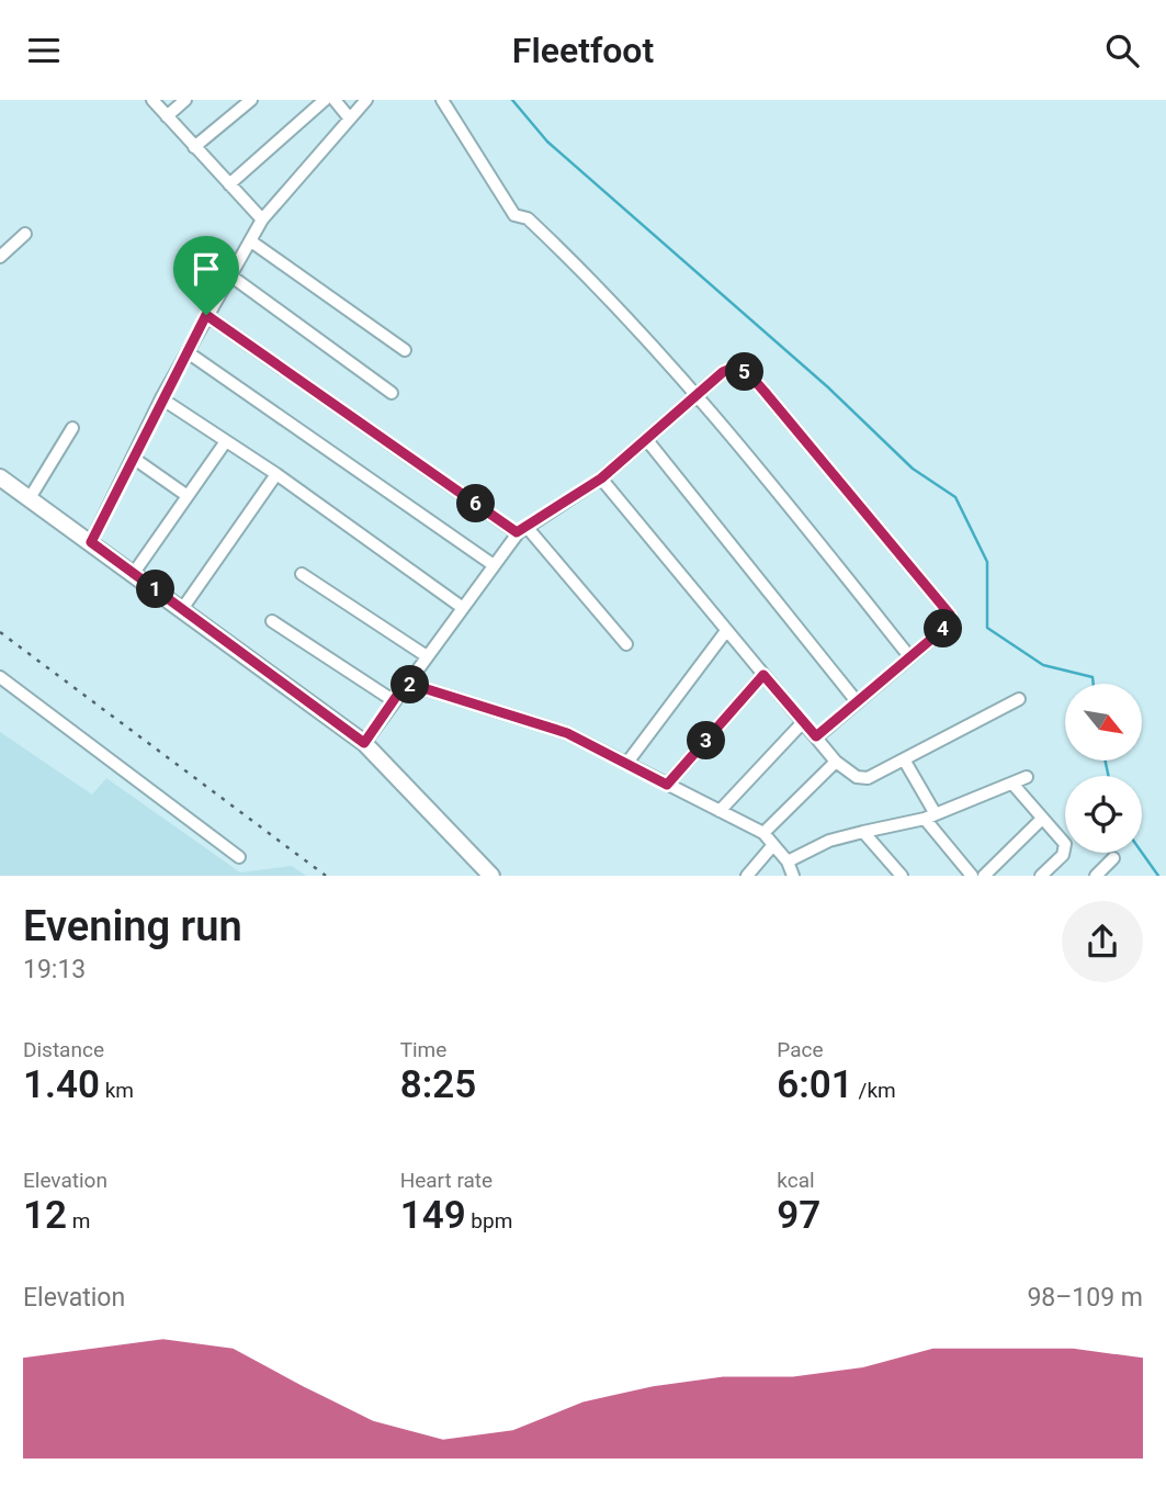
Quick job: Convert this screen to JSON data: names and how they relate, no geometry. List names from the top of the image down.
{
  "north": "bottom right",
  "page": {
    "header": "Fleetfoot",
    "pins": [
      "5",
      "6",
      "1",
      "4",
      "2",
      "3"
    ],
    "heading": ["Evening run", "19:13"],
    "stats": [
      ["Distance", "1.40 km"],
      ["Time", "8:25"],
      ["Pace", "6:01 /km"],
      ["Elevation", "12 m"],
      ["Heart rate", "149 bpm"],
      ["kcal", "97"]
    ],
    "chart": ["Elevation", "98–109 m"]
  }
}
